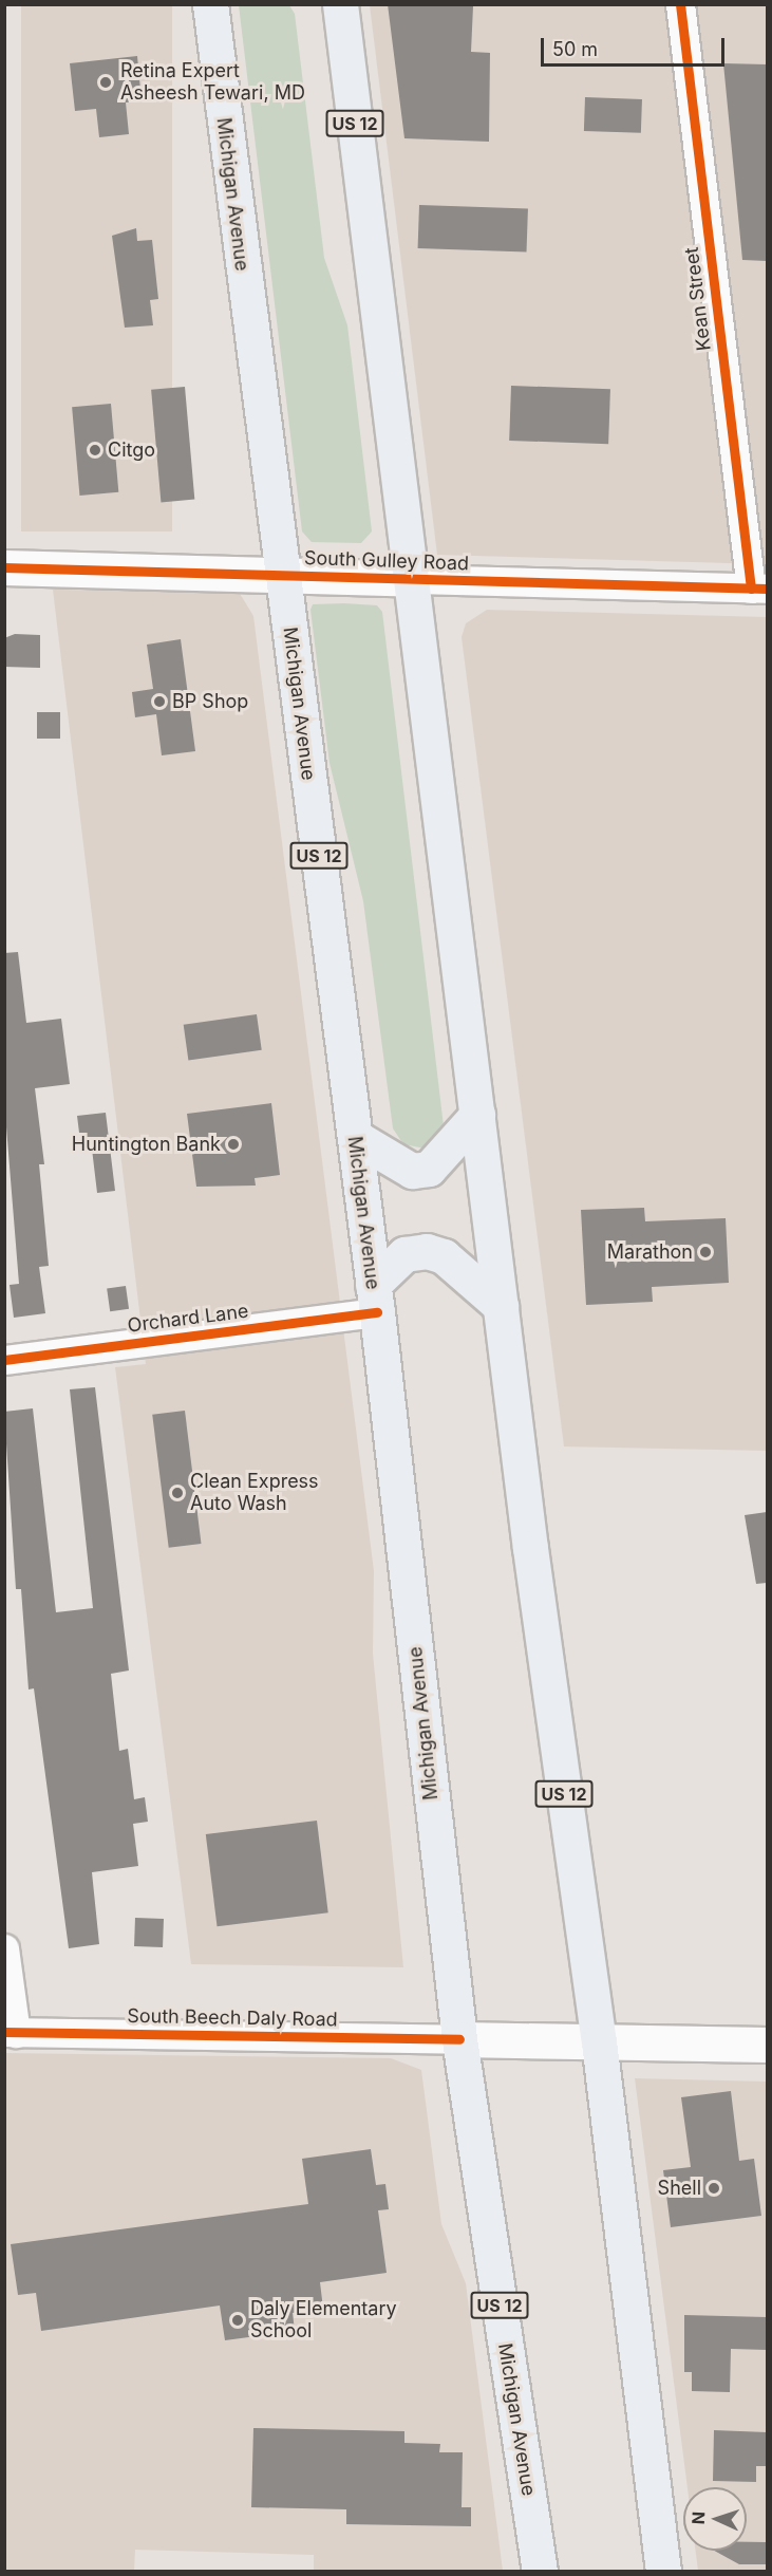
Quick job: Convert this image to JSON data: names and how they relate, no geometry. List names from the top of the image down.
{
  "streets": {
    "main road": ["US 12", "Michigan Avenue"],
    "street": [
      "Kean Street",
      "South Gulley Road",
      "Orchard Lane",
      "South Beech Daly Road"
    ]
  },
  "crossings": [
    ["US 12", "South Gulley Road"],
    ["US 12", "South Beech Daly Road"],
    ["Michigan Avenue", "South Gulley Road"],
    ["Michigan Avenue", "Orchard Lane"],
    ["Michigan Avenue", "South Beech Daly Road"],
    ["Kean Street", "South Gulley Road"]
  ],
  "places": [
    "Retina Expert Asheesh Tewari, MD",
    "Citgo",
    "BP Shop",
    "Huntington Bank",
    "Marathon",
    "Clean Express Auto Wash",
    "Shell",
    "Daly Elementary School"
  ],
  "scale_bar": "50 m",
  "north": "left"
}
